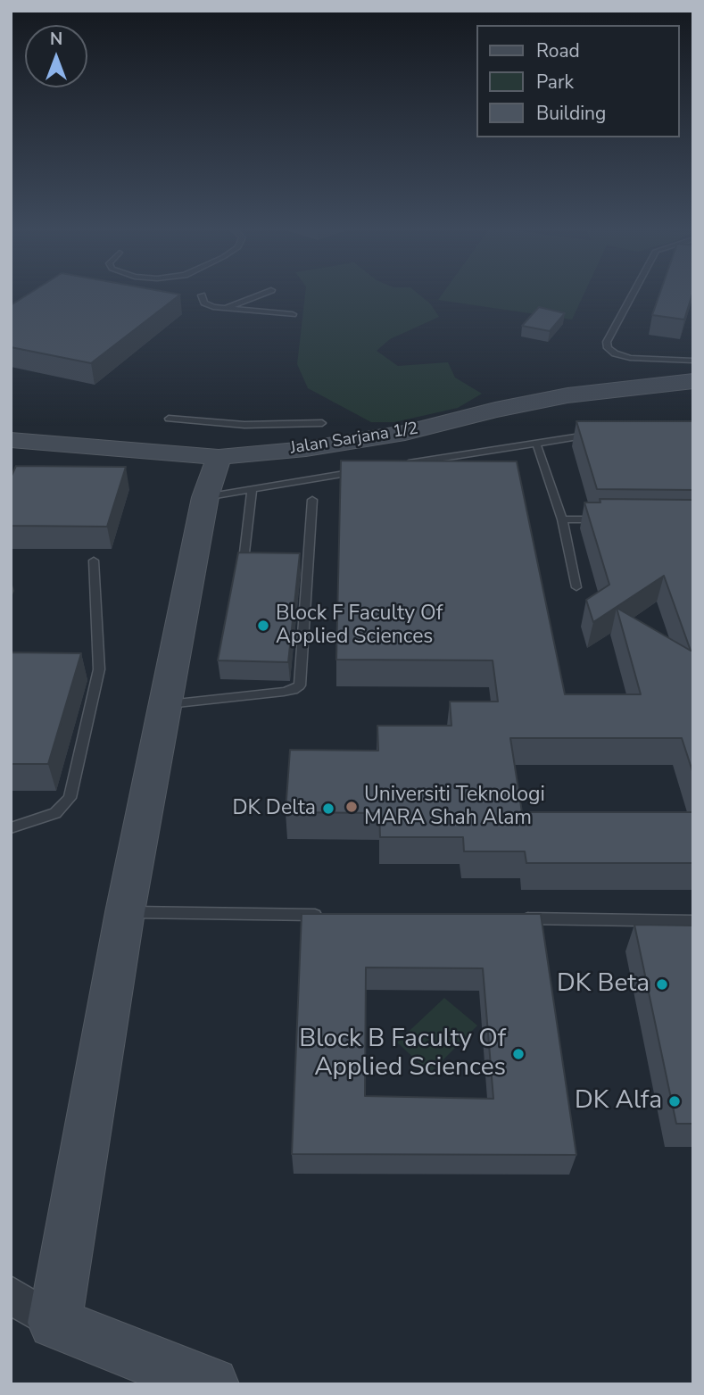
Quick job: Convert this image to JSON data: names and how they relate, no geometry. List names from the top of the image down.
{
  "streets": {
    "street": ["Jalan Sarjana 1/2"]
  },
  "places": [
    "Block F Faculty Of Applied Sciences",
    "Universiti Teknologi MARA Shah Alam",
    "DK Delta",
    "DK Beta",
    "Block B Faculty Of Applied Sciences",
    "DK Alfa"
  ],
  "legend": ["Road", "Park", "Building"],
  "north": "top"
}
